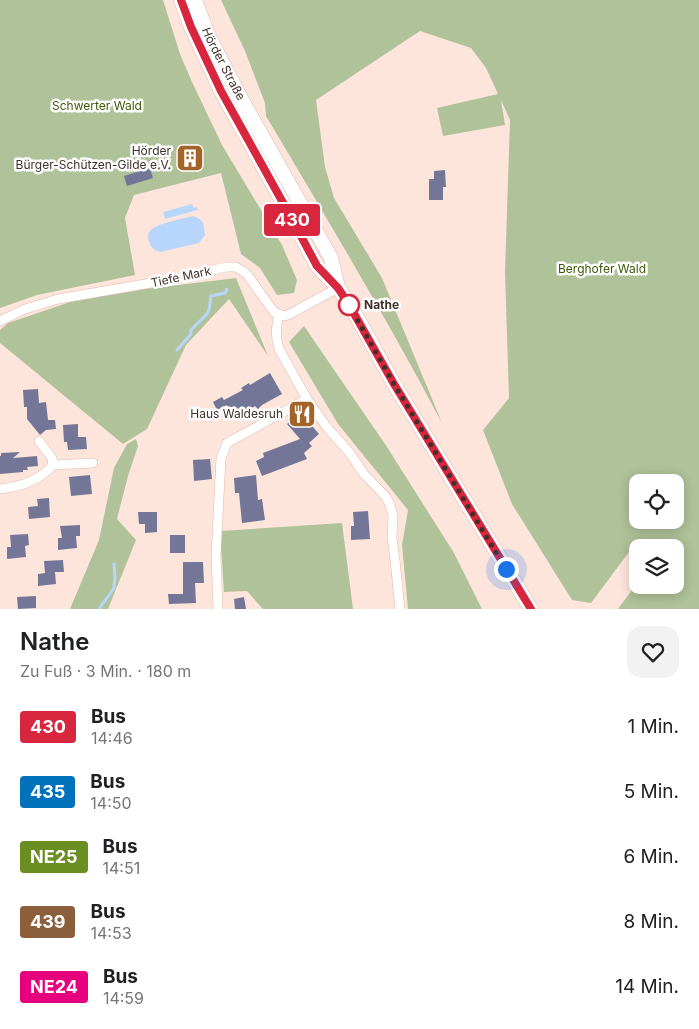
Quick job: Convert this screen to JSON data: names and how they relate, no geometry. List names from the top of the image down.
{
  "streets": {
    "main road": ["Hörder Straße"],
    "street": ["Tiefe Mark"]
  },
  "parks": ["Schwerter Wald", "Berghofer Wald"],
  "places": {
    "building": ["Hörder Bürger-Schützen-Gilde e.V."],
    "other": ["Nathe"],
    "restaurant": ["Haus Waldesruh"]
  },
  "lines": ["bus line 430"],
  "page": {
    "on_map": "430",
    "heading": ["Nathe", "Zu Fuß · 3 Min. · 180 m"],
    "list": [
      {
        "mark": "430",
        "name": "Bus",
        "note": "14:46",
        "value": "1 Min."
      },
      {
        "mark": "435",
        "name": "Bus",
        "note": "14:50",
        "value": "5 Min."
      },
      {
        "mark": "NE25",
        "name": "Bus",
        "note": "14:51",
        "value": "6 Min."
      },
      {
        "mark": "439",
        "name": "Bus",
        "note": "14:53",
        "value": "8 Min."
      },
      {
        "mark": "NE24",
        "name": "Bus",
        "note": "14:59",
        "value": "14 Min."
      }
    ]
  }
}
